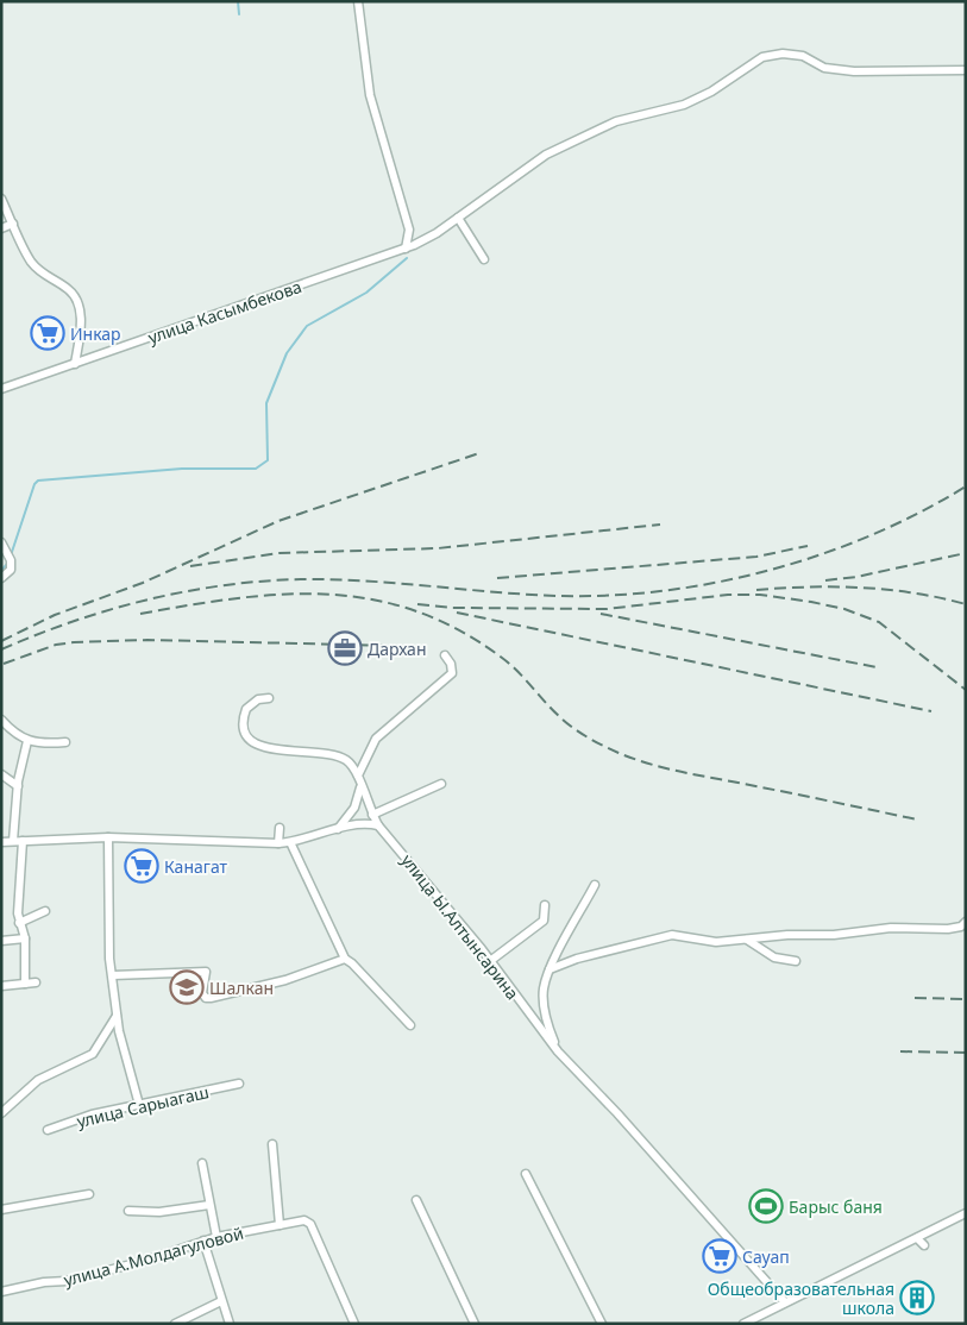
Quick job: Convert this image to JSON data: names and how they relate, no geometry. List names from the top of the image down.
{
  "streets": {
    "street": [
      "улица Касымбекова",
      "улица Ы.Алтынсарина",
      "улица Сарыагаш",
      "улица А.Молдагуловой"
    ]
  },
  "places": {
    "supermarket": ["Инкар", "Канагат", "Сауап"],
    "office": ["Дархан"],
    "school or university": ["Шалкан"],
    "sports": ["Барыс баня"],
    "building": ["Общеобразовательная школа"]
  }
}
